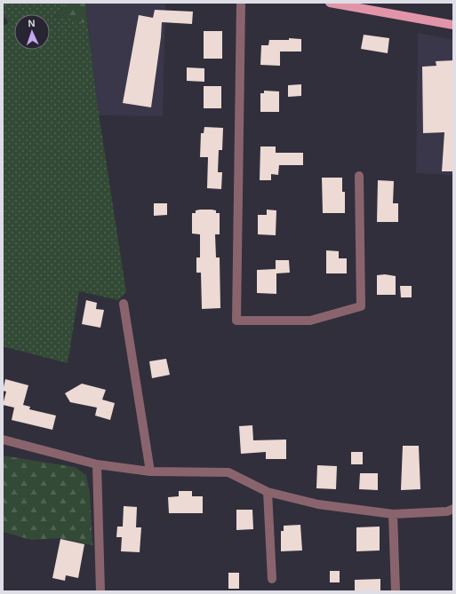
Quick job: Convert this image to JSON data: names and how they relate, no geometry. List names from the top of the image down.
{
  "north": "top"
}
